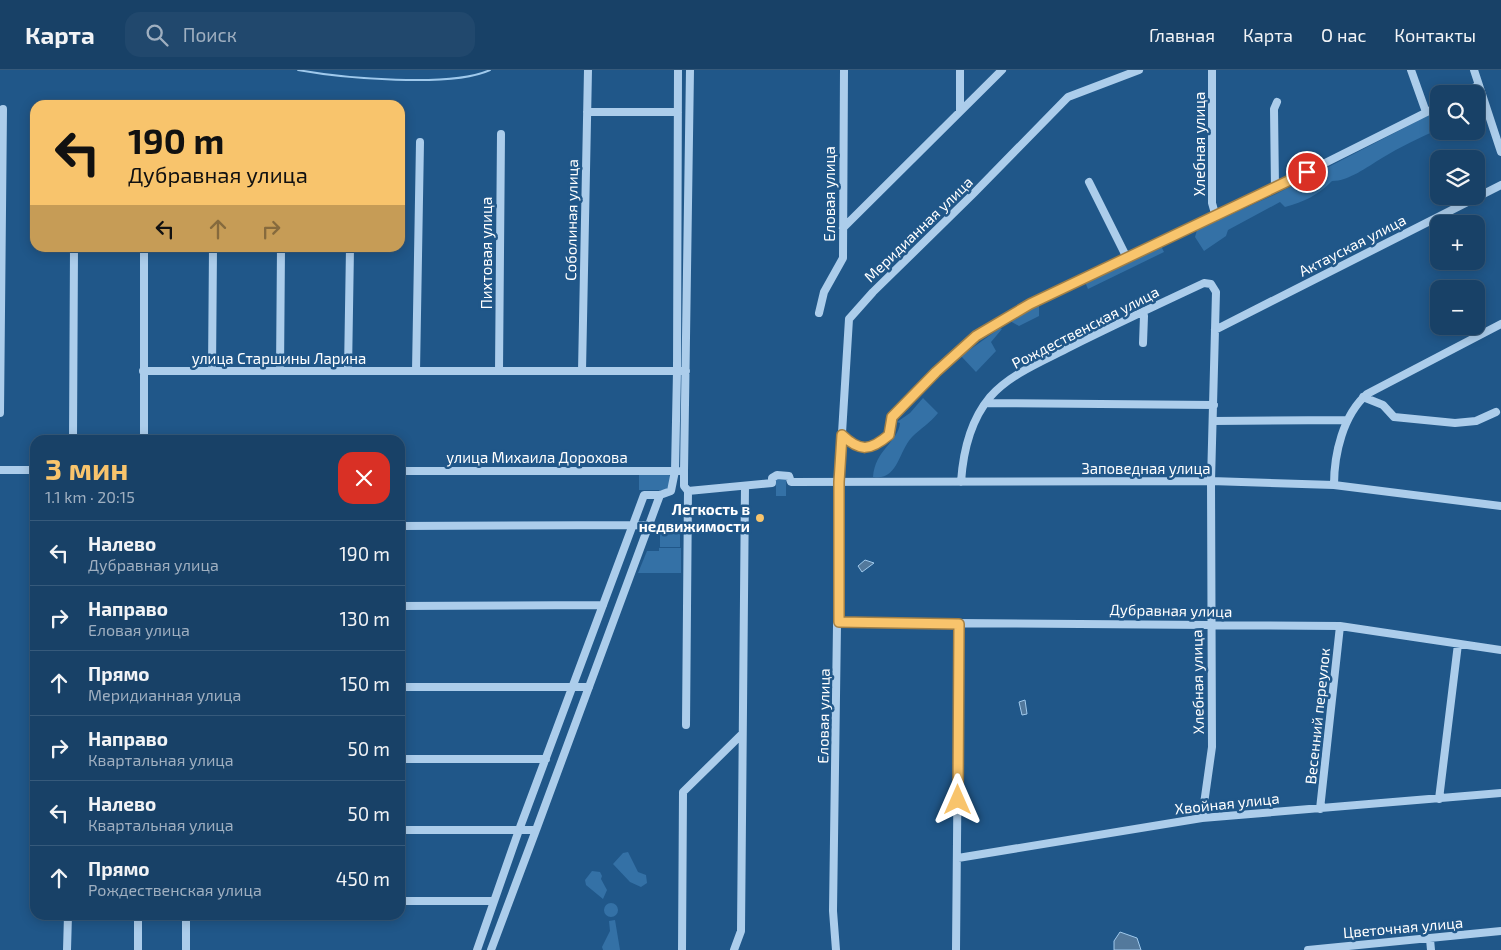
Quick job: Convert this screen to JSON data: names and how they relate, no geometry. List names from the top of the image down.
{
  "streets": {
    "street": [
      "Хлебная улица",
      "Еловая улица",
      "Соболиная улица",
      "Меридианная улица",
      "Актауская улица",
      "Пихтовая улица",
      "Рождественская улица",
      "улица Старшины Ларина",
      "улица Михаила Дорохова",
      "Заповедная улица",
      "Дубравная улица",
      "Весенний переулок",
      "Хвойная улица",
      "Цветочная улица"
    ]
  },
  "crossings": [
    ["Хлебная улица", "Актауская улица"],
    ["Хлебная улица", "Рождественская улица"],
    ["Хлебная улица", "Заповедная улица"],
    ["Хлебная улица", "Дубравная улица"],
    ["Хлебная улица", "Хвойная улица"],
    ["Еловая улица", "Меридианная улица"],
    ["Еловая улица", "Заповедная улица"],
    ["Еловая улица", "Дубравная улица"],
    ["Соболиная улица", "улица Старшины Ларина"],
    ["Меридианная улица", "Заповедная улица"],
    ["Пихтовая улица", "улица Старшины Ларина"],
    ["Рождественская улица", "Заповедная улица"],
    ["Дубравная улица", "Весенний переулок"],
    ["Весенний переулок", "Хвойная улица"]
  ],
  "places": ["Легкость в недвижимости"],
  "page": {
    "header": "Карта",
    "search": "Поиск",
    "nav": [
      "Главная",
      "Карта",
      "О нас",
      "Контакты"
    ],
    "map_buttons": ["+", "−"],
    "turn": ["190 m", "Дубравная улица"],
    "heading": ["3 мин", "1.1 km · 20:15"],
    "list": [
      {
        "name": "Налево",
        "note": "Дубравная улица",
        "value": "190 m"
      },
      {
        "name": "Направо",
        "note": "Еловая улица",
        "value": "130 m"
      },
      {
        "name": "Прямо",
        "note": "Меридианная улица",
        "value": "150 m"
      },
      {
        "name": "Направо",
        "note": "Квартальная улица",
        "value": "50 m"
      },
      {
        "name": "Налево",
        "note": "Квартальная улица",
        "value": "50 m"
      },
      {
        "name": "Прямо",
        "note": "Рождественская улица",
        "value": "450 m"
      }
    ]
  }
}
